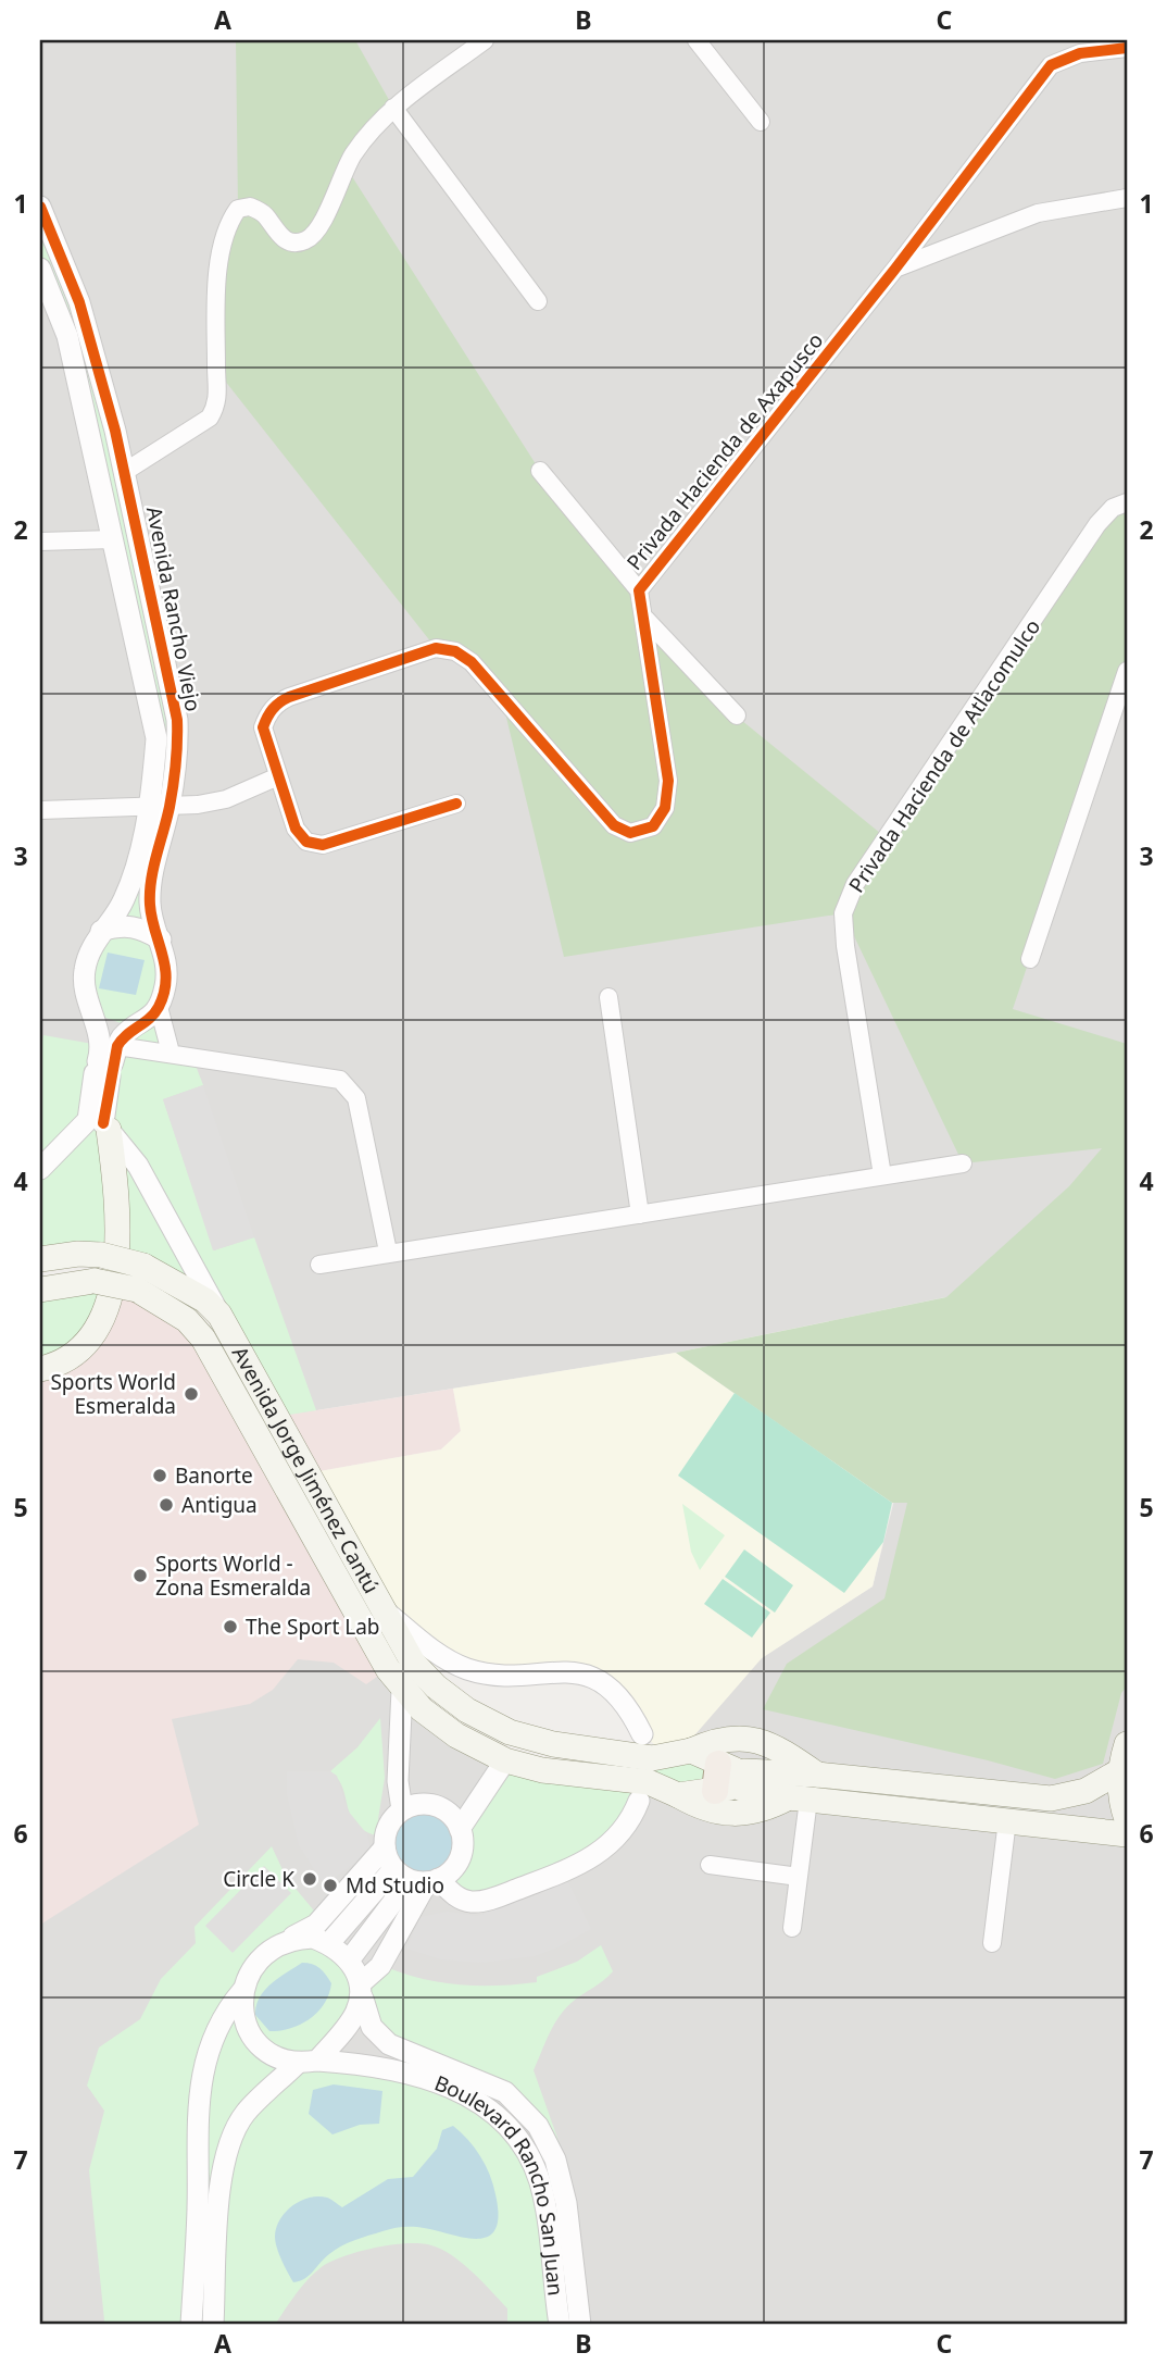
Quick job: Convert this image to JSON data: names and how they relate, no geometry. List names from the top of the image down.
{
  "streets": {
    "main road": ["Avenida Jorge Jiménez Cantú"],
    "street": [
      "Privada Hacienda de Axapusco",
      "Avenida Rancho Viejo",
      "Privada Hacienda de Atlacomulco",
      "Boulevard Rancho San Juan"
    ]
  },
  "places": [
    "Sports World Esmeralda",
    "Banorte",
    "Antigua",
    "Sports World - Zona Esmeralda",
    "The Sport Lab",
    "Circle K",
    "Md Studio"
  ],
  "grid": {
    "columns": ["A", "B", "C"],
    "rows": [
      "1",
      "2",
      "3",
      "4",
      "5",
      "6",
      "7"
    ]
  }
}
